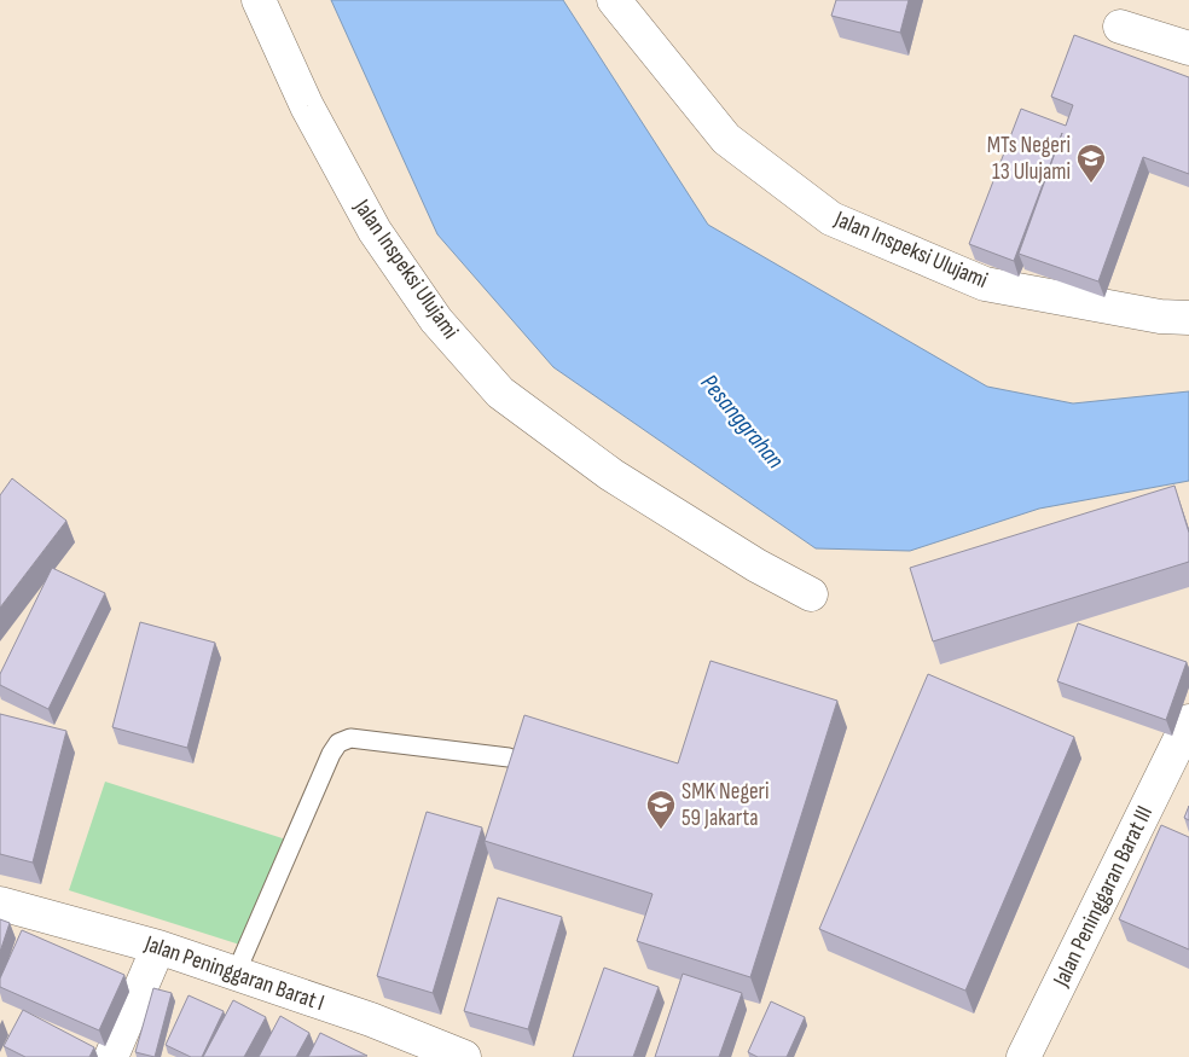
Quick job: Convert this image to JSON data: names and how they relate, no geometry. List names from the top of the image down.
{
  "streets": {
    "street": ["Jalan Inspeksi Ulujami", "Jalan Peninggaran Barat III", "Jalan Peninggaran Barat I"]
  },
  "water": ["Pesanggrahan"],
  "places": {
    "school or university": ["MTs Negeri 13 Ulujami", "SMK Negeri 59 Jakarta"]
  }
}
